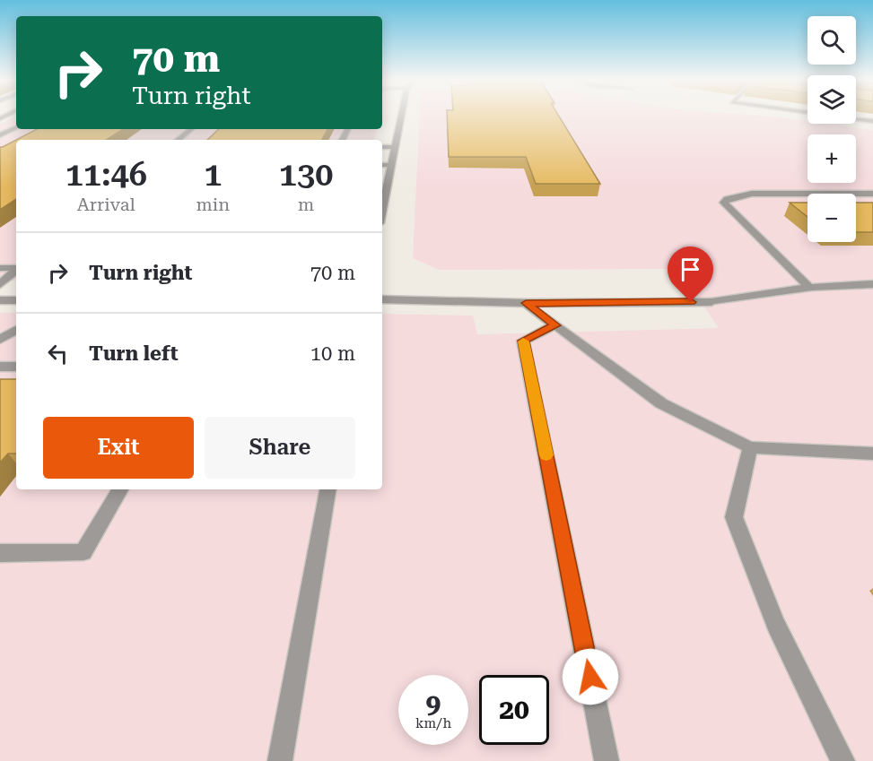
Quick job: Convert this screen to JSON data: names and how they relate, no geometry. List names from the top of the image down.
{
  "page": {
    "map_buttons": ["+", "−"],
    "turn": ["70 m", "Turn right"],
    "eta": [
      "11:46",
      "Arrival",
      "1",
      "min",
      "130",
      "m"
    ],
    "list": [
      {
        "name": "Turn right",
        "value": "70 m"
      },
      {
        "name": "Turn left",
        "value": "10 m"
      }
    ],
    "buttons": ["Exit", "Share"],
    "speed": "9 km/h",
    "limit": "20"
  }
}
